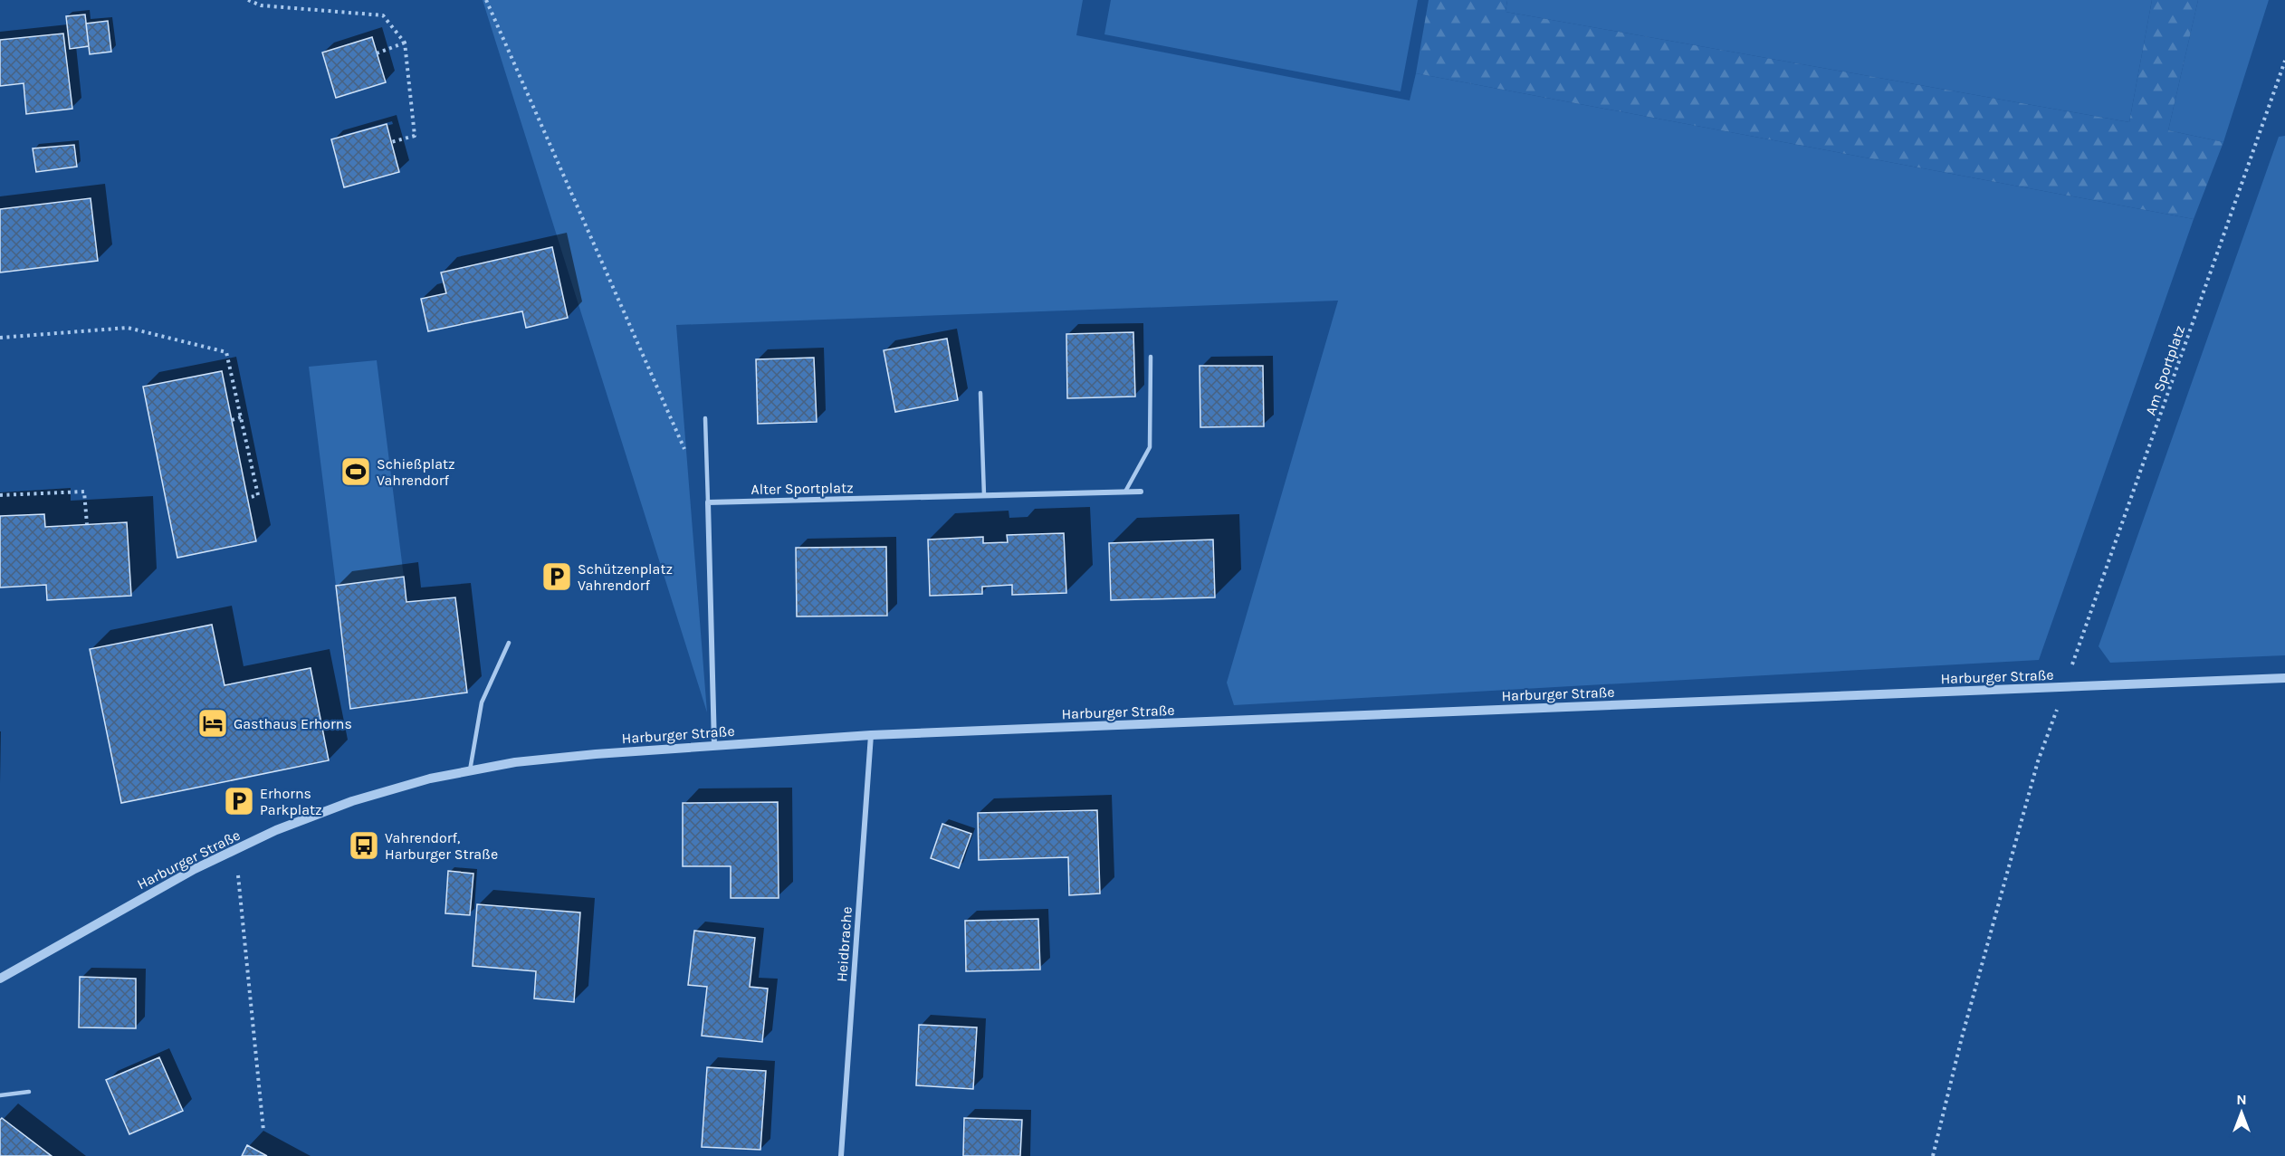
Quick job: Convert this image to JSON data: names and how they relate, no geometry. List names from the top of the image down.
{
  "streets": {
    "street": ["Alter Sportplatz", "Harburger Straße", "Heidbrache"],
    "path": ["Am Sportplatz"]
  },
  "crossings": [
    ["Am Sportplatz", "Harburger Straße"],
    ["Harburger Straße", "Heidbrache"]
  ],
  "places": {
    "sports": ["Schießplatz Vahrendorf"],
    "parking": ["Schützenplatz Vahrendorf", "Erhorns Parkplatz"],
    "hotel": ["Gasthaus Erhorns"],
    "bus stop": ["Vahrendorf, Harburger Straße"]
  },
  "north": "top"
}
